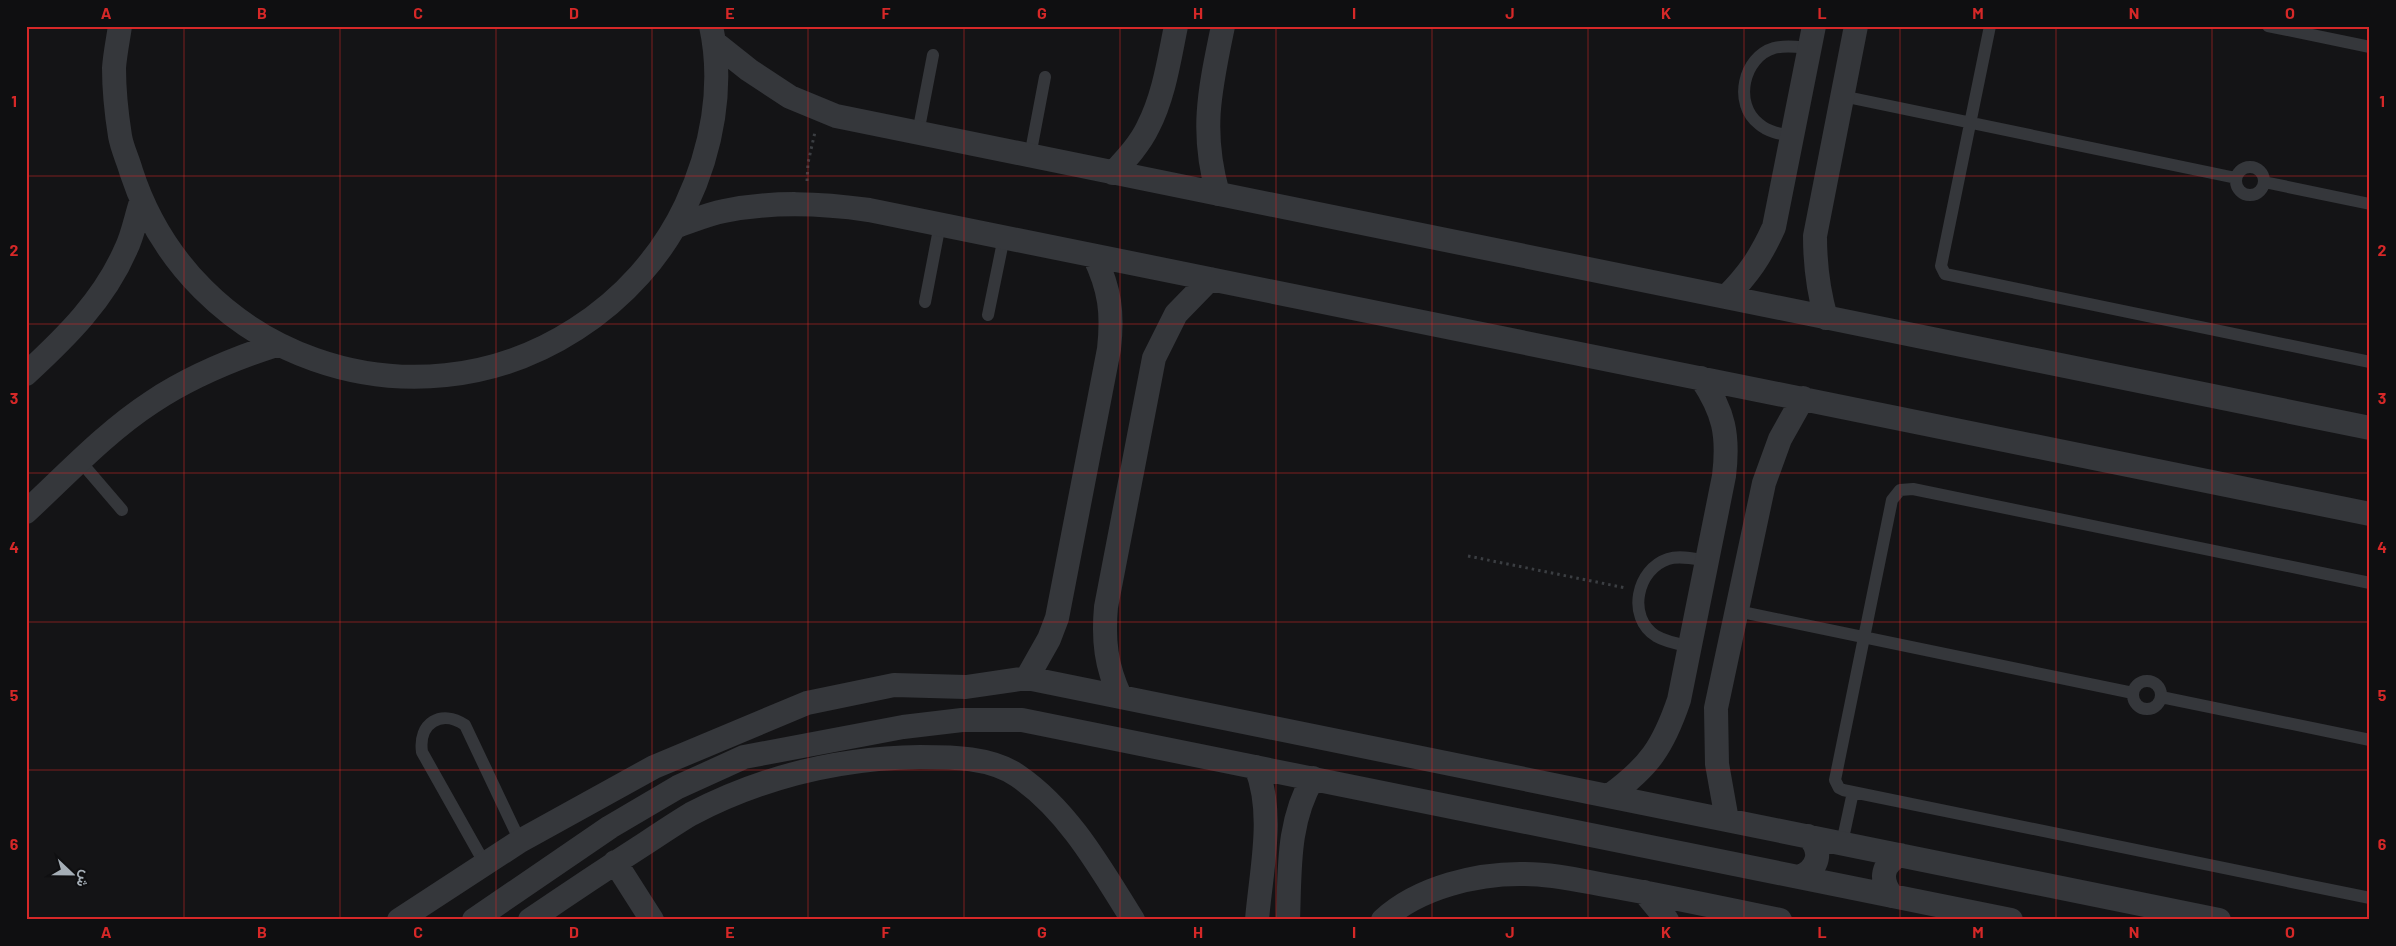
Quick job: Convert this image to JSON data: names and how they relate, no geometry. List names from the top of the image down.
{
  "north": "right",
  "grid": {
    "columns": [
      "A",
      "B",
      "C",
      "D",
      "E",
      "F",
      "G",
      "H",
      "I",
      "J",
      "K",
      "L",
      "M",
      "N",
      "O"
    ],
    "rows": [
      "1",
      "2",
      "3",
      "4",
      "5",
      "6"
    ]
  }
}
